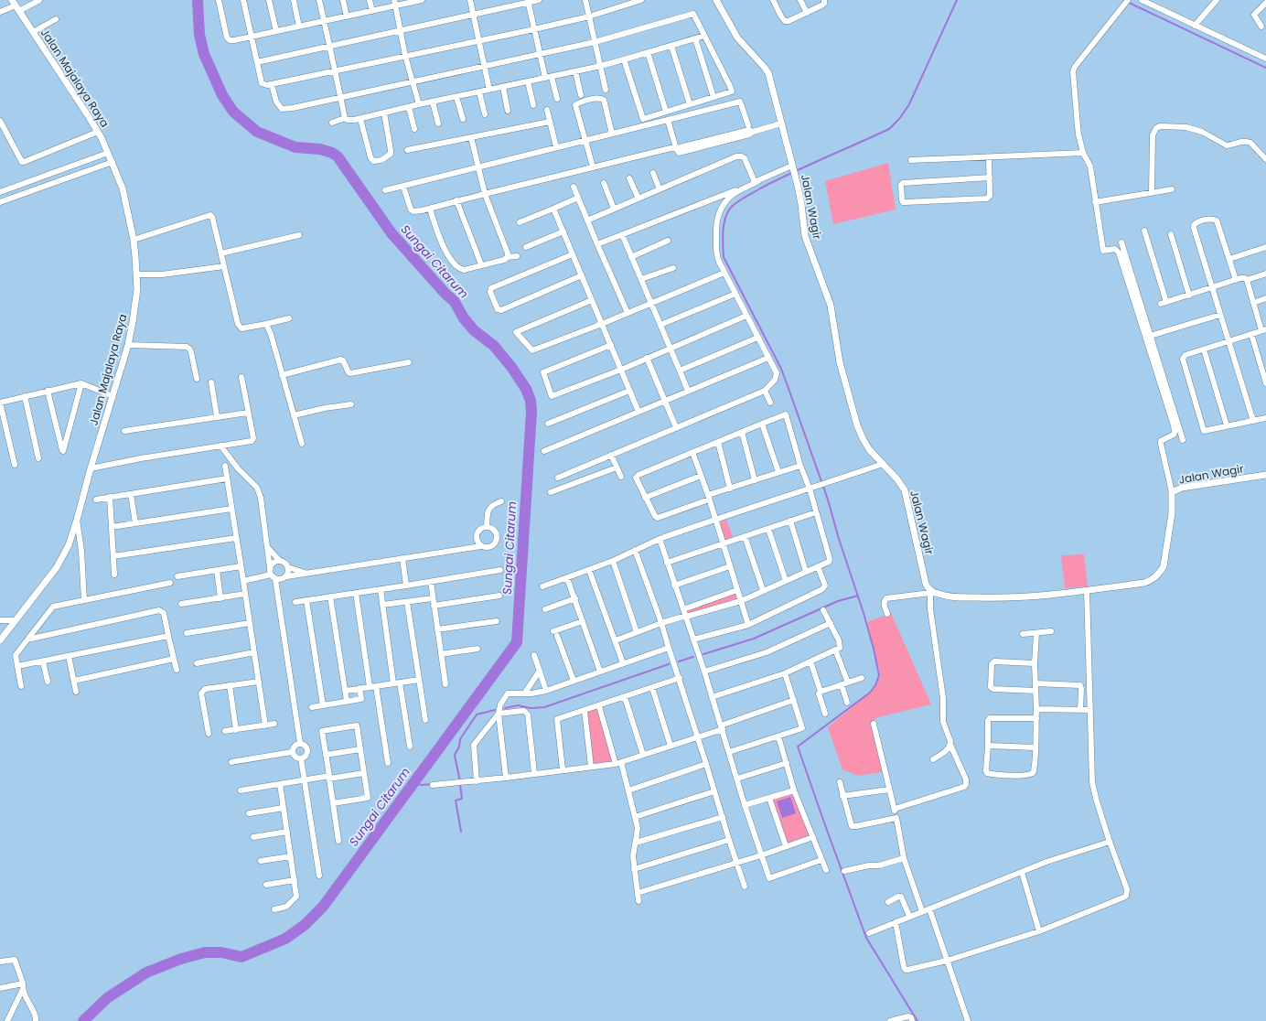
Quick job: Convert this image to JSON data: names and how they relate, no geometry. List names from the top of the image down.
{
  "streets": {
    "street": ["Jalan Majalaya Raya", "Jalan Wagir"]
  },
  "water": ["Sungai Citarum"]
}
